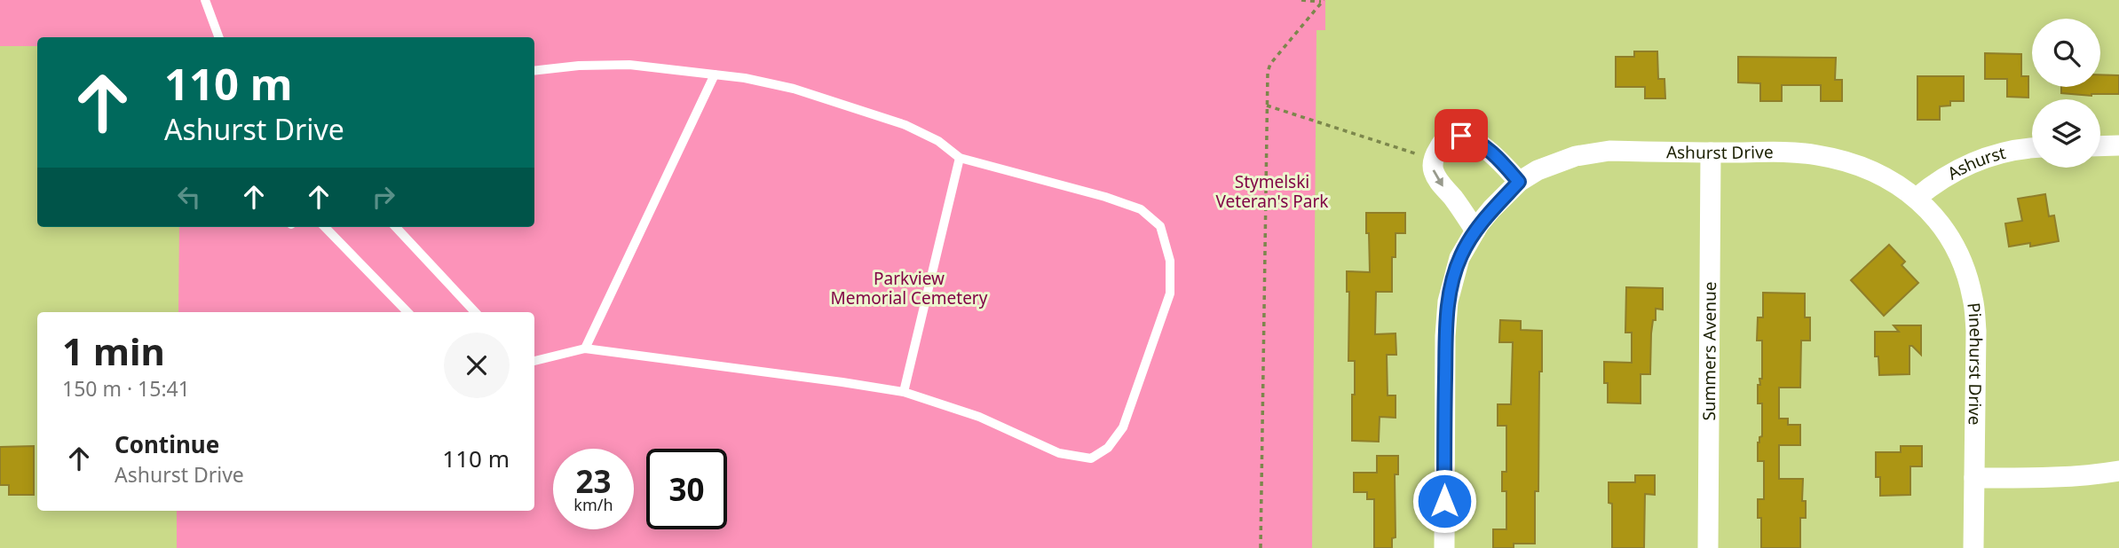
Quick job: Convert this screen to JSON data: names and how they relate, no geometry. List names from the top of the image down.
{
  "streets": {
    "street": [
      "Ashurst Drive",
      "Ashurst",
      "Summers Avenue",
      "Pinehurst Drive"
    ]
  },
  "crossings": [
    ["Ashurst Drive", "Ashurst"],
    ["Ashurst Drive", "Summers Avenue"],
    ["Ashurst Drive", "Pinehurst Drive"],
    ["Ashurst", "Pinehurst Drive"]
  ],
  "parks": ["Stymelski Veteran's Park", "Parkview Memorial Cemetery"],
  "page": {
    "turn": ["110 m", "Ashurst Drive"],
    "heading": ["1 min", "150 m · 15:41"],
    "list": [
      {
        "name": "Continue",
        "note": "Ashurst Drive",
        "value": "110 m"
      }
    ],
    "speed": "23 km/h",
    "limit": "30"
  }
}
